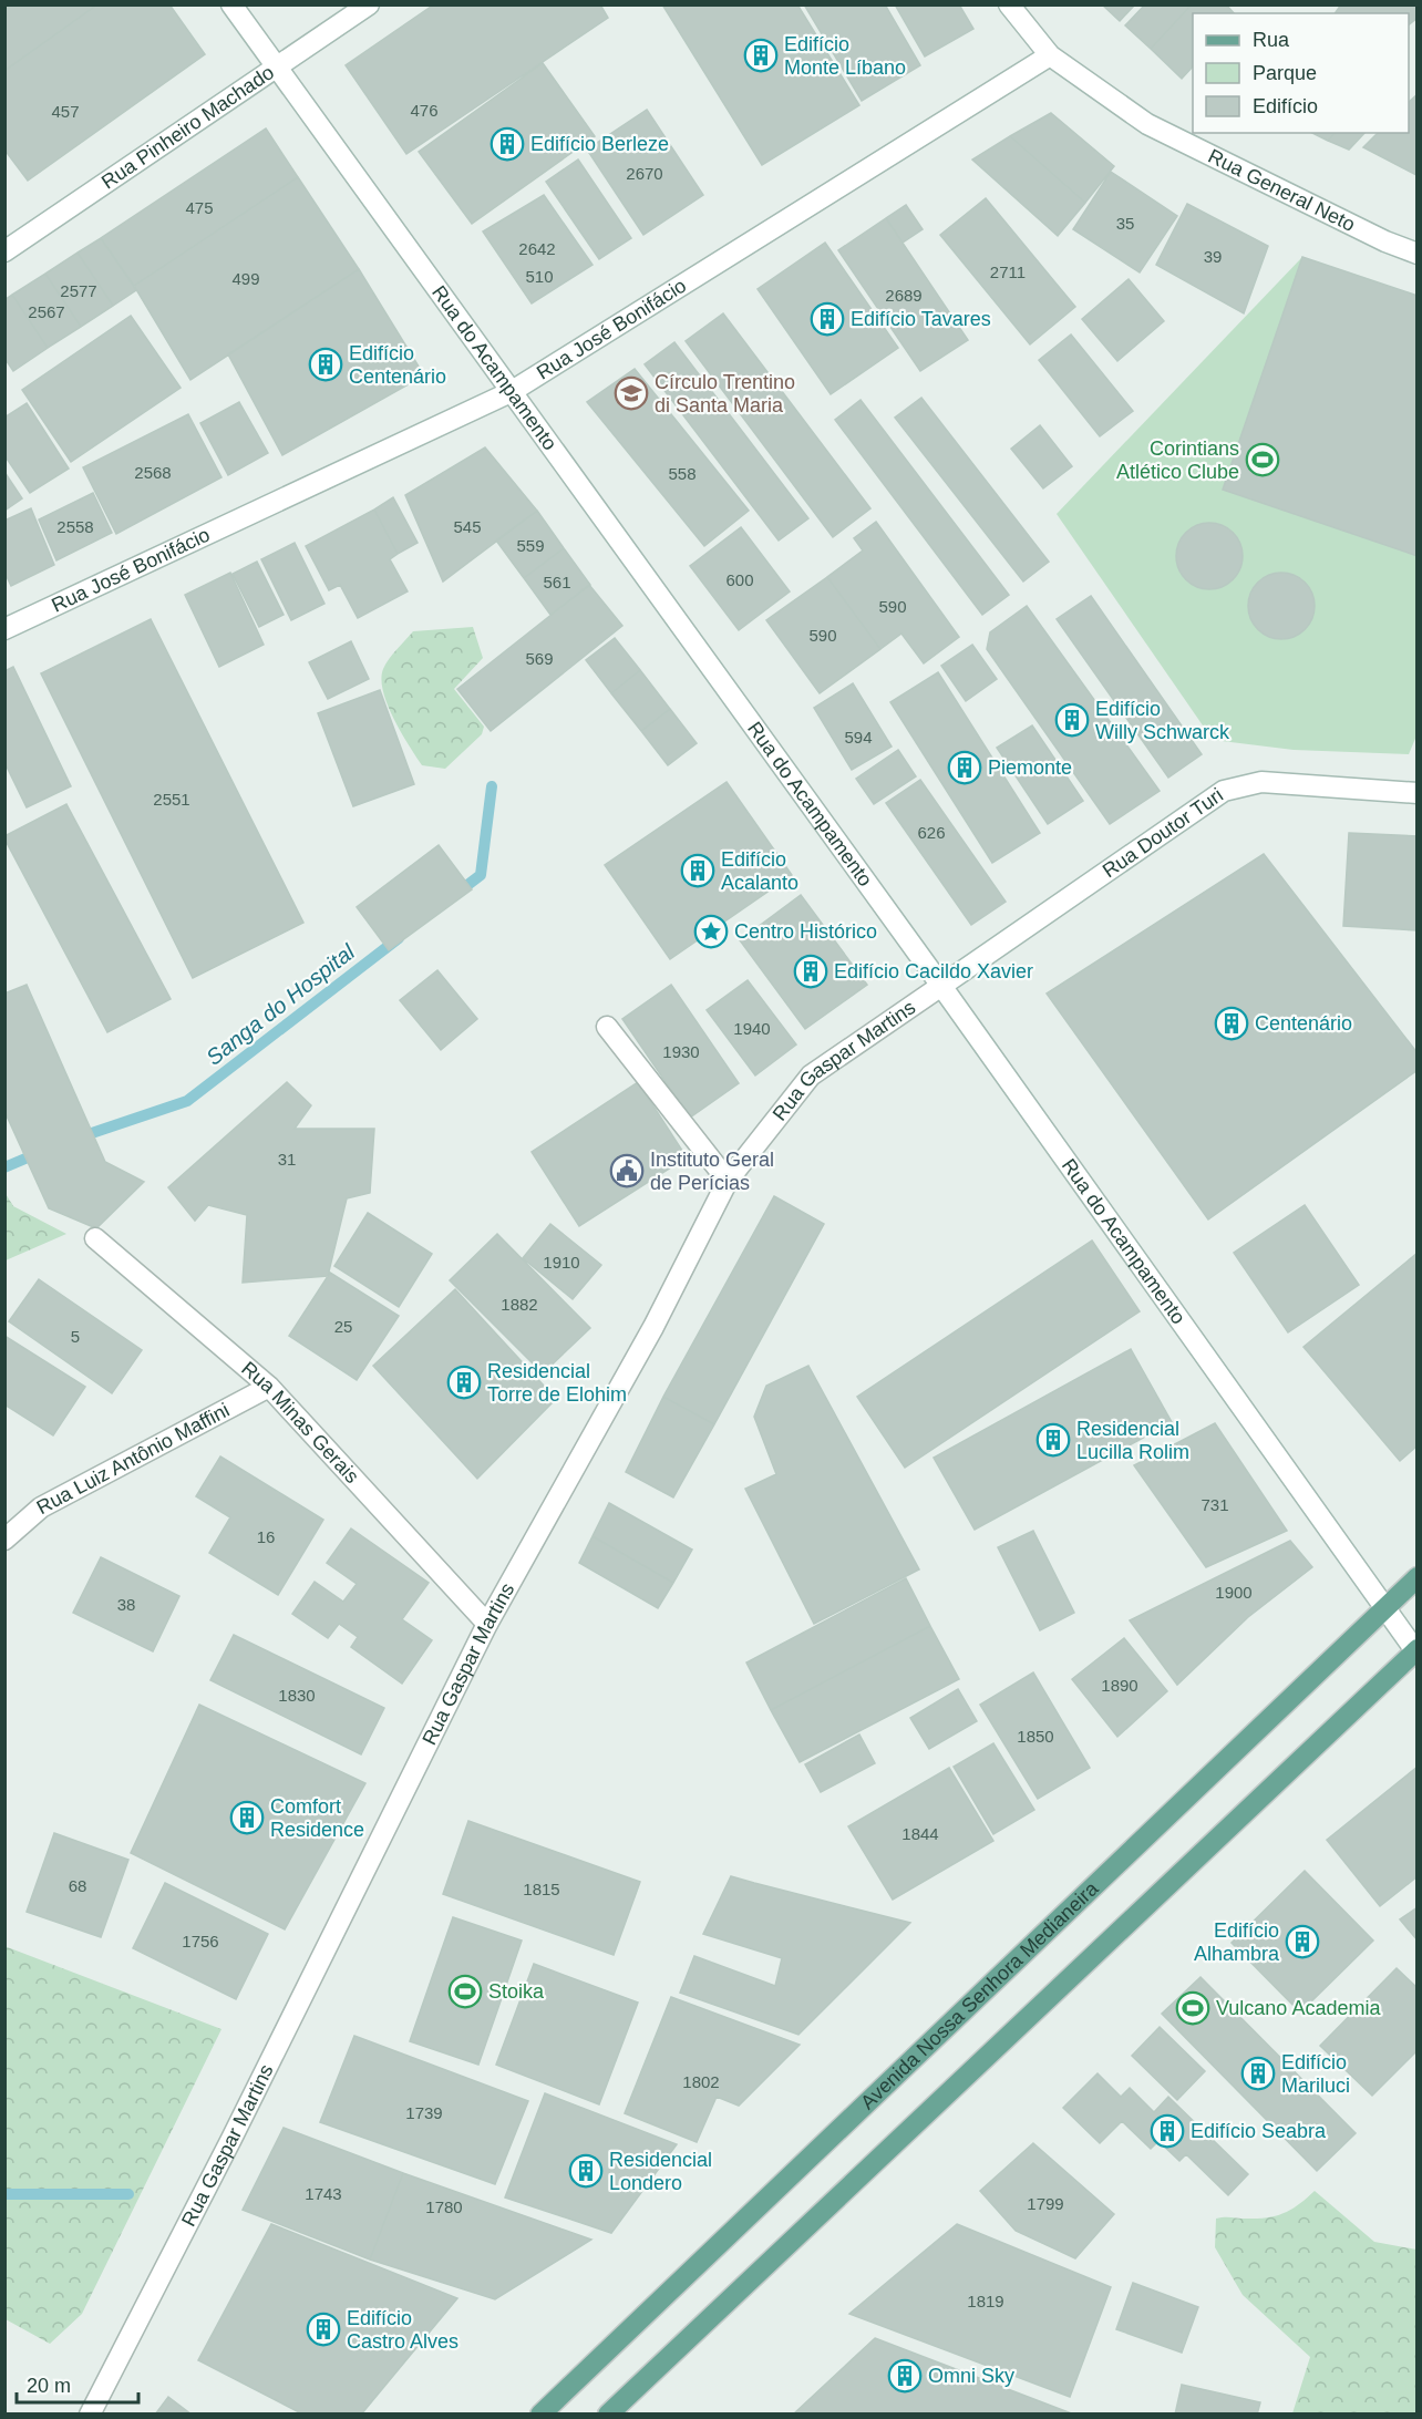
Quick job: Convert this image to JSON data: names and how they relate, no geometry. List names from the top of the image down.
{
  "streets": {
    "main road": [
      "Rua Pinheiro Machado",
      "Rua General Neto",
      "Rua José Bonifácio",
      "Rua do Acampamento",
      "Rua Doutor Turi",
      "Rua Gaspar Martins",
      "Rua Minas Gerais",
      "Rua Luiz Antônio Maffini",
      "Avenida Nossa Senhora Medianeira"
    ]
  },
  "crossings": [
    ["Rua Pinheiro Machado", "Rua do Acampamento"],
    ["Rua General Neto", "Rua José Bonifácio"],
    ["Rua José Bonifácio", "Rua do Acampamento"],
    ["Rua do Acampamento", "Rua Doutor Turi"],
    ["Rua do Acampamento", "Rua Gaspar Martins"],
    ["Rua do Acampamento", "Avenida Nossa Senhora Medianeira"],
    ["Rua Doutor Turi", "Rua Gaspar Martins"],
    ["Rua Gaspar Martins", "Rua Minas Gerais"],
    ["Rua Minas Gerais", "Rua Luiz Antônio Maffini"]
  ],
  "water": ["Sanga do Hospital"],
  "places": {
    "building": [
      "Edifício Monte Líbano",
      "Edifício Berleze",
      "Edifício Tavares",
      "Edifício Centenário",
      "Edifício Willy Schwarck",
      "Piemonte",
      "Edifício Acalanto",
      "Edifício Cacildo Xavier",
      "Centenário",
      "Residencial Torre de Elohim",
      "Residencial Lucilla Rolim",
      "Comfort Residence",
      "Edifício Alhambra",
      "Edifício Mariluci",
      "Edifício Seabra",
      "Residencial Londero",
      "Edifício Castro Alves",
      "Omni Sky"
    ],
    "school or university": ["Círculo Trentino di Santa Maria"],
    "sports": ["Corintians Atlético Clube", "Stoika", "Vulcano Academia"],
    "place": ["Centro Histórico"],
    "public building": ["Instituto Geral de Perícias"]
  },
  "house_numbers": [
    "476",
    "457",
    "2670",
    "475",
    "35",
    "2642",
    "39",
    "2711",
    "510",
    "499",
    "2577",
    "2689",
    "2567",
    "2568",
    "558",
    "2558",
    "545",
    "559",
    "600",
    "561",
    "590",
    "590",
    "569",
    "594",
    "2551",
    "626",
    "1940",
    "1930",
    "31",
    "1910",
    "1882",
    "25",
    "5",
    "731",
    "16",
    "1900",
    "38",
    "1890",
    "1830",
    "1850",
    "1844",
    "68",
    "1815",
    "1756",
    "1802",
    "1739",
    "1743",
    "1799",
    "1780",
    "1819"
  ],
  "legend": ["Rua", "Parque", "Edifício"],
  "scale_bar": "20 m"
}
